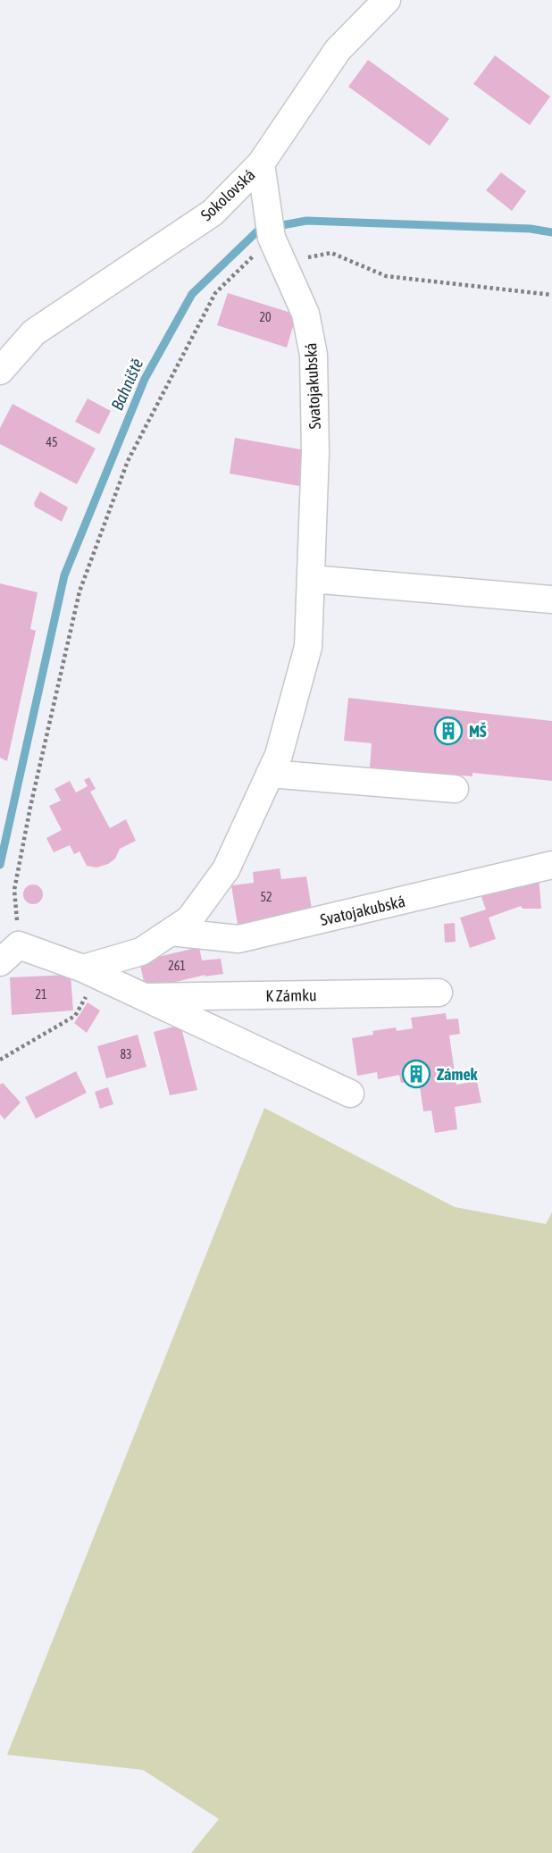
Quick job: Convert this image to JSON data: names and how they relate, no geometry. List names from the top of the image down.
{
  "streets": {
    "street": ["Sokolovská", "Svatojakubská", "K Zámku"]
  },
  "crossings": [
    ["Sokolovská", "Svatojakubská"]
  ],
  "water": ["Bahniště"],
  "places": {
    "building": ["MŠ", "Zámek"]
  },
  "house_numbers": [
    "20",
    "45",
    "52",
    "261",
    "21",
    "83"
  ]
}
